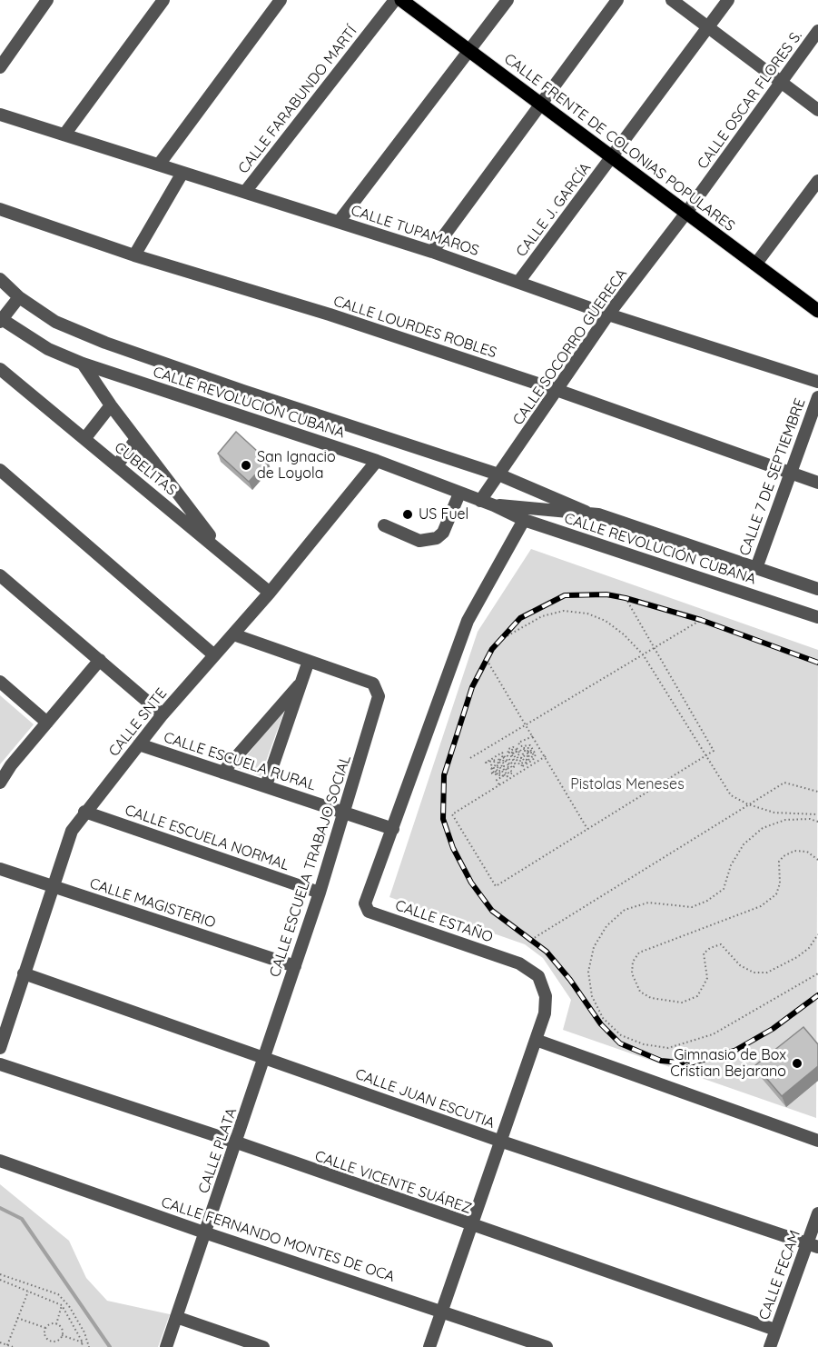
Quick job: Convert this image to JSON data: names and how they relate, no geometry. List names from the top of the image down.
{
  "streets": {
    "main road": ["CALLE FRENTE DE COLONIAS POPULARES"],
    "street": [
      "CALLE FARABUNDO MARTÍ",
      "CALLE OSCAR FLORES S.",
      "CALLE J. GARCÍA",
      "CALLE TUPAMAROS",
      "CALLE LOURDES ROBLES",
      "CALLE SOCORRO GUERECA",
      "CALLE REVOLUCIÓN CUBANA",
      "CUBELITAS",
      "CALLE 7 DE SEPTIEMBRE",
      "CALLE SNTE",
      "CALLE ESCUELA RURAL",
      "CALLE ESCUELA NORMAL",
      "CALLE ESCUELA TRABAJO SOCIAL",
      "CALLE MAGISTERIO",
      "CALLE ESTAÑO",
      "CALLE JUAN ESCUTIA",
      "CALLE PLATA",
      "CALLE VICENTE SUÁREZ",
      "CALLE FERNANDO MONTES DE OCA",
      "CALLE FECAM"
    ]
  },
  "crossings": [
    ["CALLE FARABUNDO MARTÍ", "CALLE TUPAMAROS"],
    ["CALLE OSCAR FLORES S.", "CALLE FRENTE DE COLONIAS POPULARES"],
    ["CALLE OSCAR FLORES S.", "CALLE SOCORRO GUERECA"],
    ["CALLE FRENTE DE COLONIAS POPULARES", "CALLE J. GARCÍA"],
    ["CALLE FRENTE DE COLONIAS POPULARES", "CALLE SOCORRO GUERECA"],
    ["CALLE J. GARCÍA", "CALLE TUPAMAROS"],
    ["CALLE TUPAMAROS", "CALLE SOCORRO GUERECA"],
    ["CALLE LOURDES ROBLES", "CALLE SOCORRO GUERECA"],
    ["CALLE LOURDES ROBLES", "CALLE 7 DE SEPTIEMBRE"],
    ["CALLE SOCORRO GUERECA", "CALLE REVOLUCIÓN CUBANA"],
    ["CALLE REVOLUCIÓN CUBANA", "CALLE 7 DE SEPTIEMBRE"],
    ["CALLE REVOLUCIÓN CUBANA", "CALLE SNTE"],
    ["CALLE REVOLUCIÓN CUBANA", "CALLE ESTAÑO"],
    ["CUBELITAS", "CALLE SNTE"],
    ["CALLE SNTE", "CALLE ESCUELA RURAL"],
    ["CALLE SNTE", "CALLE ESCUELA NORMAL"],
    ["CALLE SNTE", "CALLE MAGISTERIO"],
    ["CALLE SNTE", "CALLE JUAN ESCUTIA"],
    ["CALLE ESCUELA RURAL", "CALLE ESCUELA TRABAJO SOCIAL"],
    ["CALLE ESCUELA RURAL", "CALLE ESTAÑO"],
    ["CALLE ESCUELA NORMAL", "CALLE ESCUELA TRABAJO SOCIAL"],
    ["CALLE ESCUELA TRABAJO SOCIAL", "CALLE MAGISTERIO"],
    ["CALLE ESCUELA TRABAJO SOCIAL", "CALLE JUAN ESCUTIA"],
    ["CALLE ESCUELA TRABAJO SOCIAL", "CALLE PLATA"],
    ["CALLE ESTAÑO", "CALLE JUAN ESCUTIA"],
    ["CALLE ESTAÑO", "CALLE VICENTE SUÁREZ"],
    ["CALLE ESTAÑO", "CALLE FERNANDO MONTES DE OCA"],
    ["CALLE JUAN ESCUTIA", "CALLE PLATA"],
    ["CALLE JUAN ESCUTIA", "CALLE FECAM"],
    ["CALLE PLATA", "CALLE VICENTE SUÁREZ"],
    ["CALLE PLATA", "CALLE FERNANDO MONTES DE OCA"],
    ["CALLE VICENTE SUÁREZ", "CALLE FECAM"]
  ],
  "parks": ["Pistolas Meneses"],
  "places": ["San Ignacio de Loyola", "US Fuel", "Gimnasio de Box Cristian Bejarano"]
}
